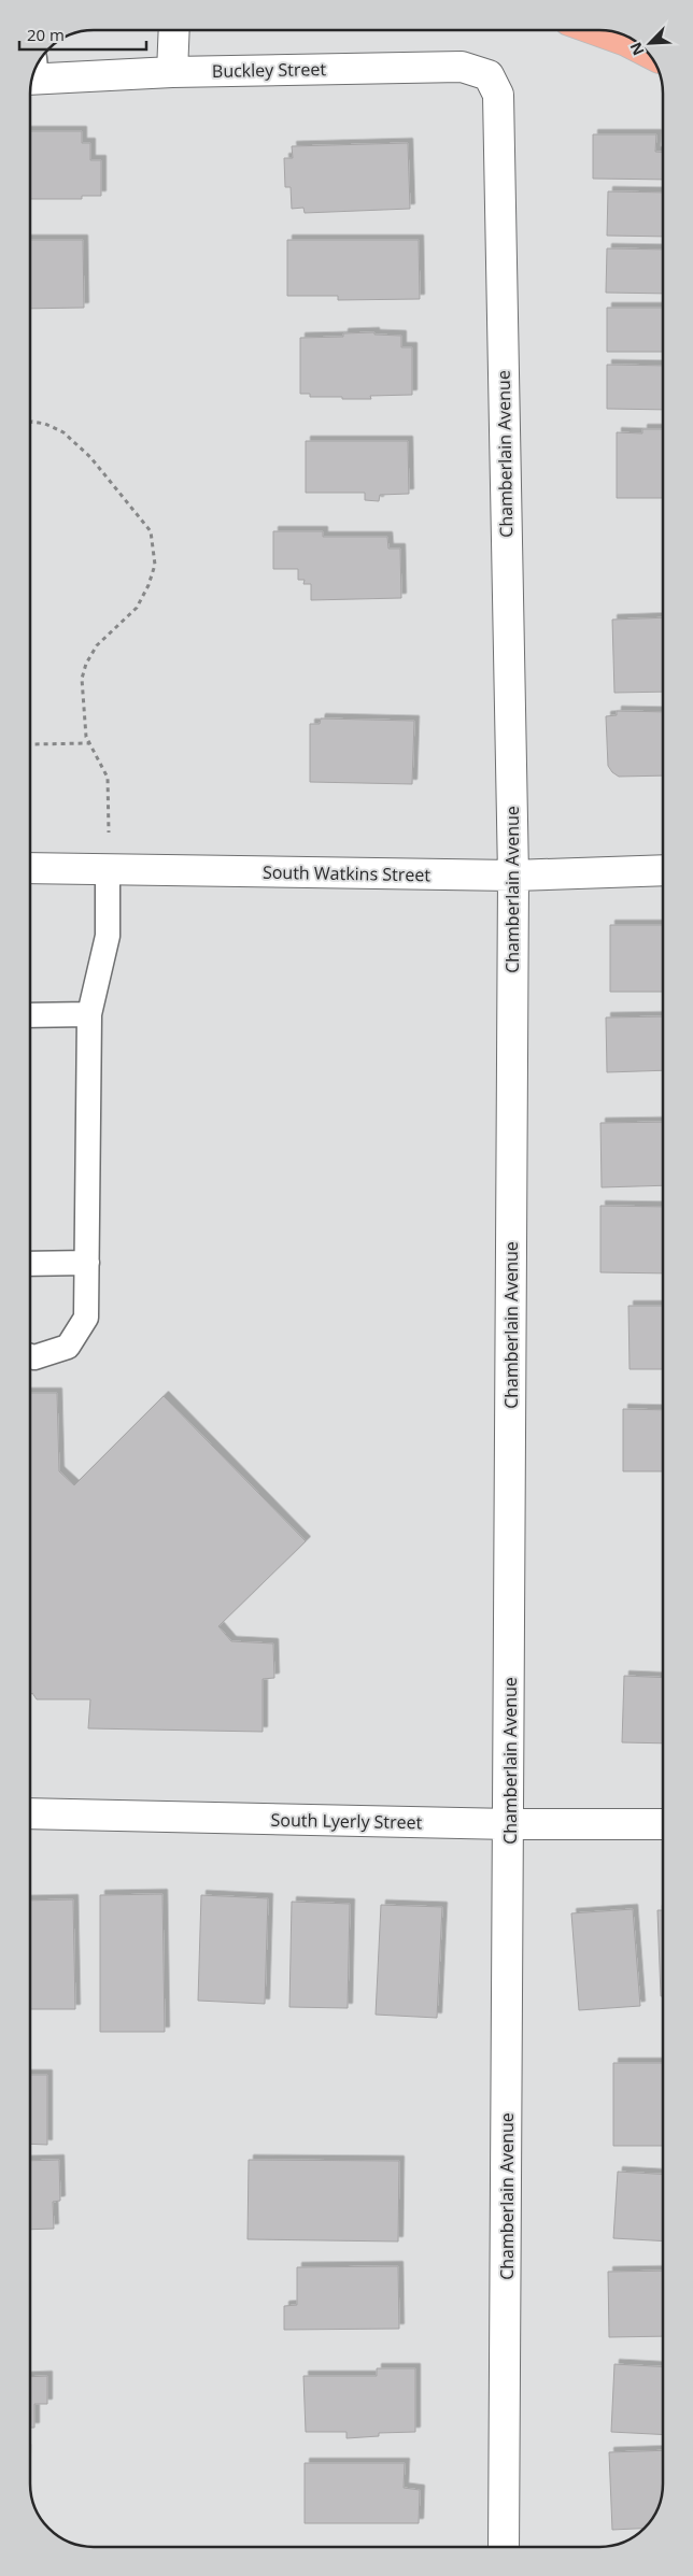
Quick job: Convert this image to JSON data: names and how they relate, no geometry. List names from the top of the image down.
{
  "streets": {
    "street": [
      "Buckley Street",
      "Chamberlain Avenue",
      "South Watkins Street",
      "South Lyerly Street"
    ]
  },
  "crossings": [
    ["Buckley Street", "Chamberlain Avenue"],
    ["Chamberlain Avenue", "South Watkins Street"],
    ["Chamberlain Avenue", "South Lyerly Street"]
  ],
  "scale_bar": "20 m",
  "north": "bottom left"
}
